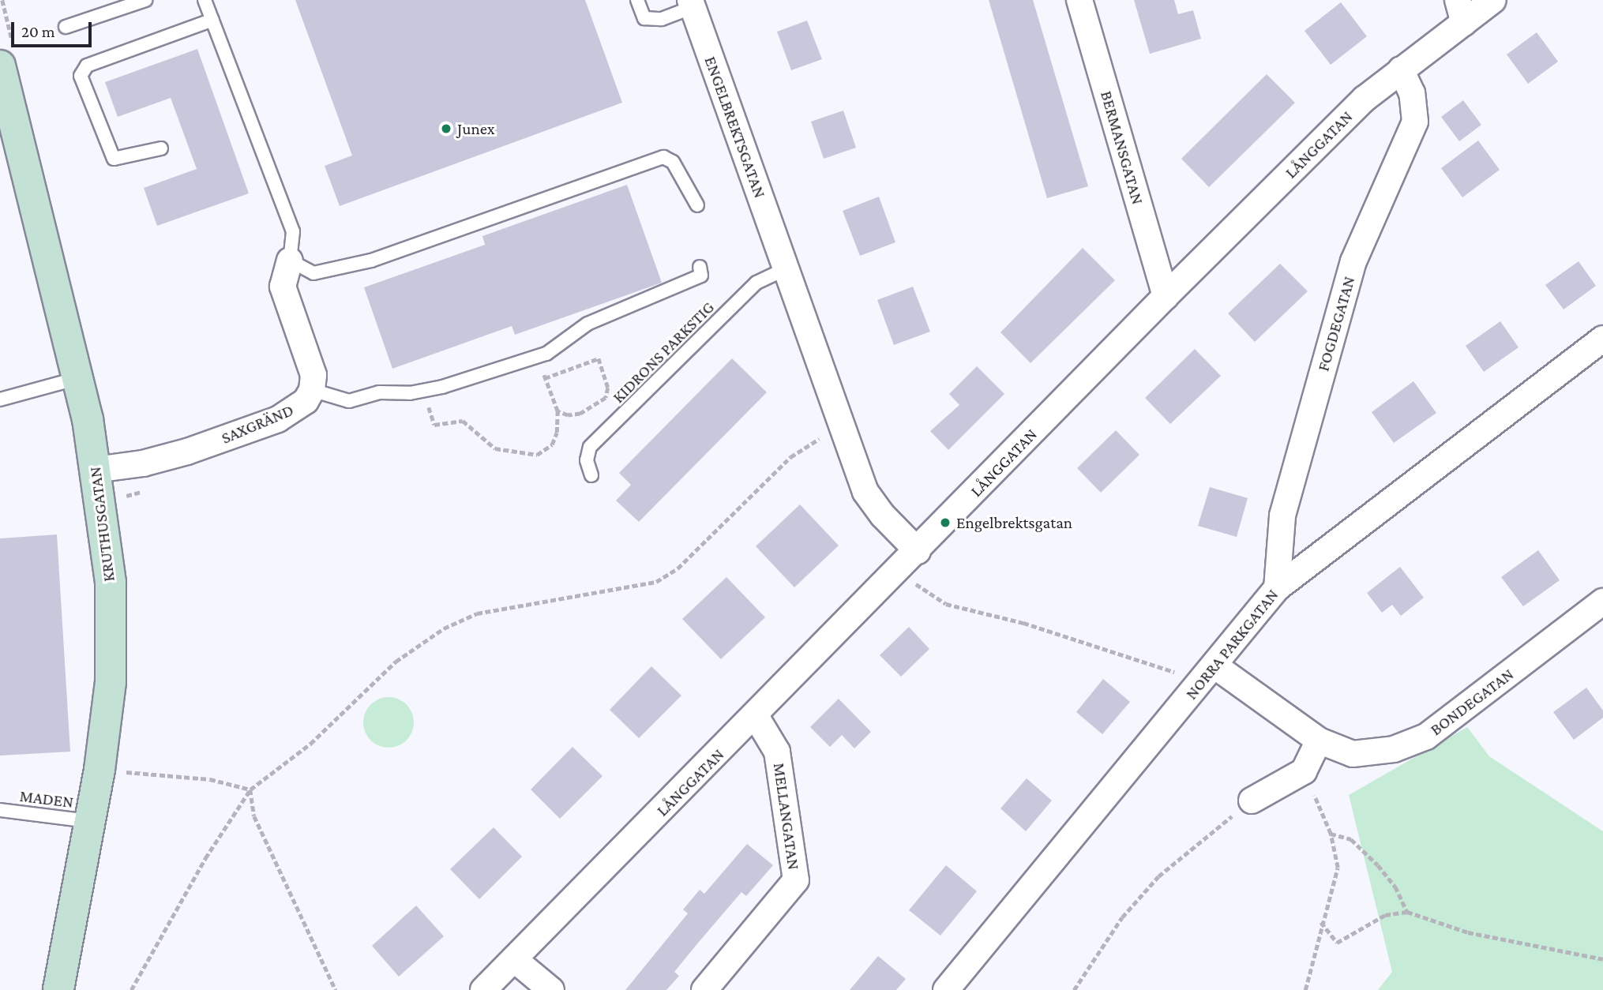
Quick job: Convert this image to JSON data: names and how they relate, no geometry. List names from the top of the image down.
{
  "streets": {
    "main road": ["KRUTHUSGATAN"],
    "street": [
      "ENGELBREKTSGATAN",
      "LÅNGGATAN",
      "BERMANSGATAN",
      "FOGDEGATAN",
      "SAXGRÄND",
      "NORRA PARKGATAN",
      "BONDEGATAN",
      "MELLANGATAN"
    ],
    "lane": ["KIDRONS PARKSTIG", "MADEN"]
  },
  "crossings": [
    ["ENGELBREKTSGATAN", "LÅNGGATAN"],
    ["ENGELBREKTSGATAN", "KIDRONS PARKSTIG"],
    ["LÅNGGATAN", "BERMANSGATAN"],
    ["LÅNGGATAN", "FOGDEGATAN"],
    ["LÅNGGATAN", "MELLANGATAN"],
    ["FOGDEGATAN", "NORRA PARKGATAN"],
    ["SAXGRÄND", "KRUTHUSGATAN"],
    ["KRUTHUSGATAN", "MADEN"],
    ["NORRA PARKGATAN", "BONDEGATAN"]
  ],
  "places": ["Junex", "Engelbrektsgatan"],
  "scale_bar": "20 m"
}
